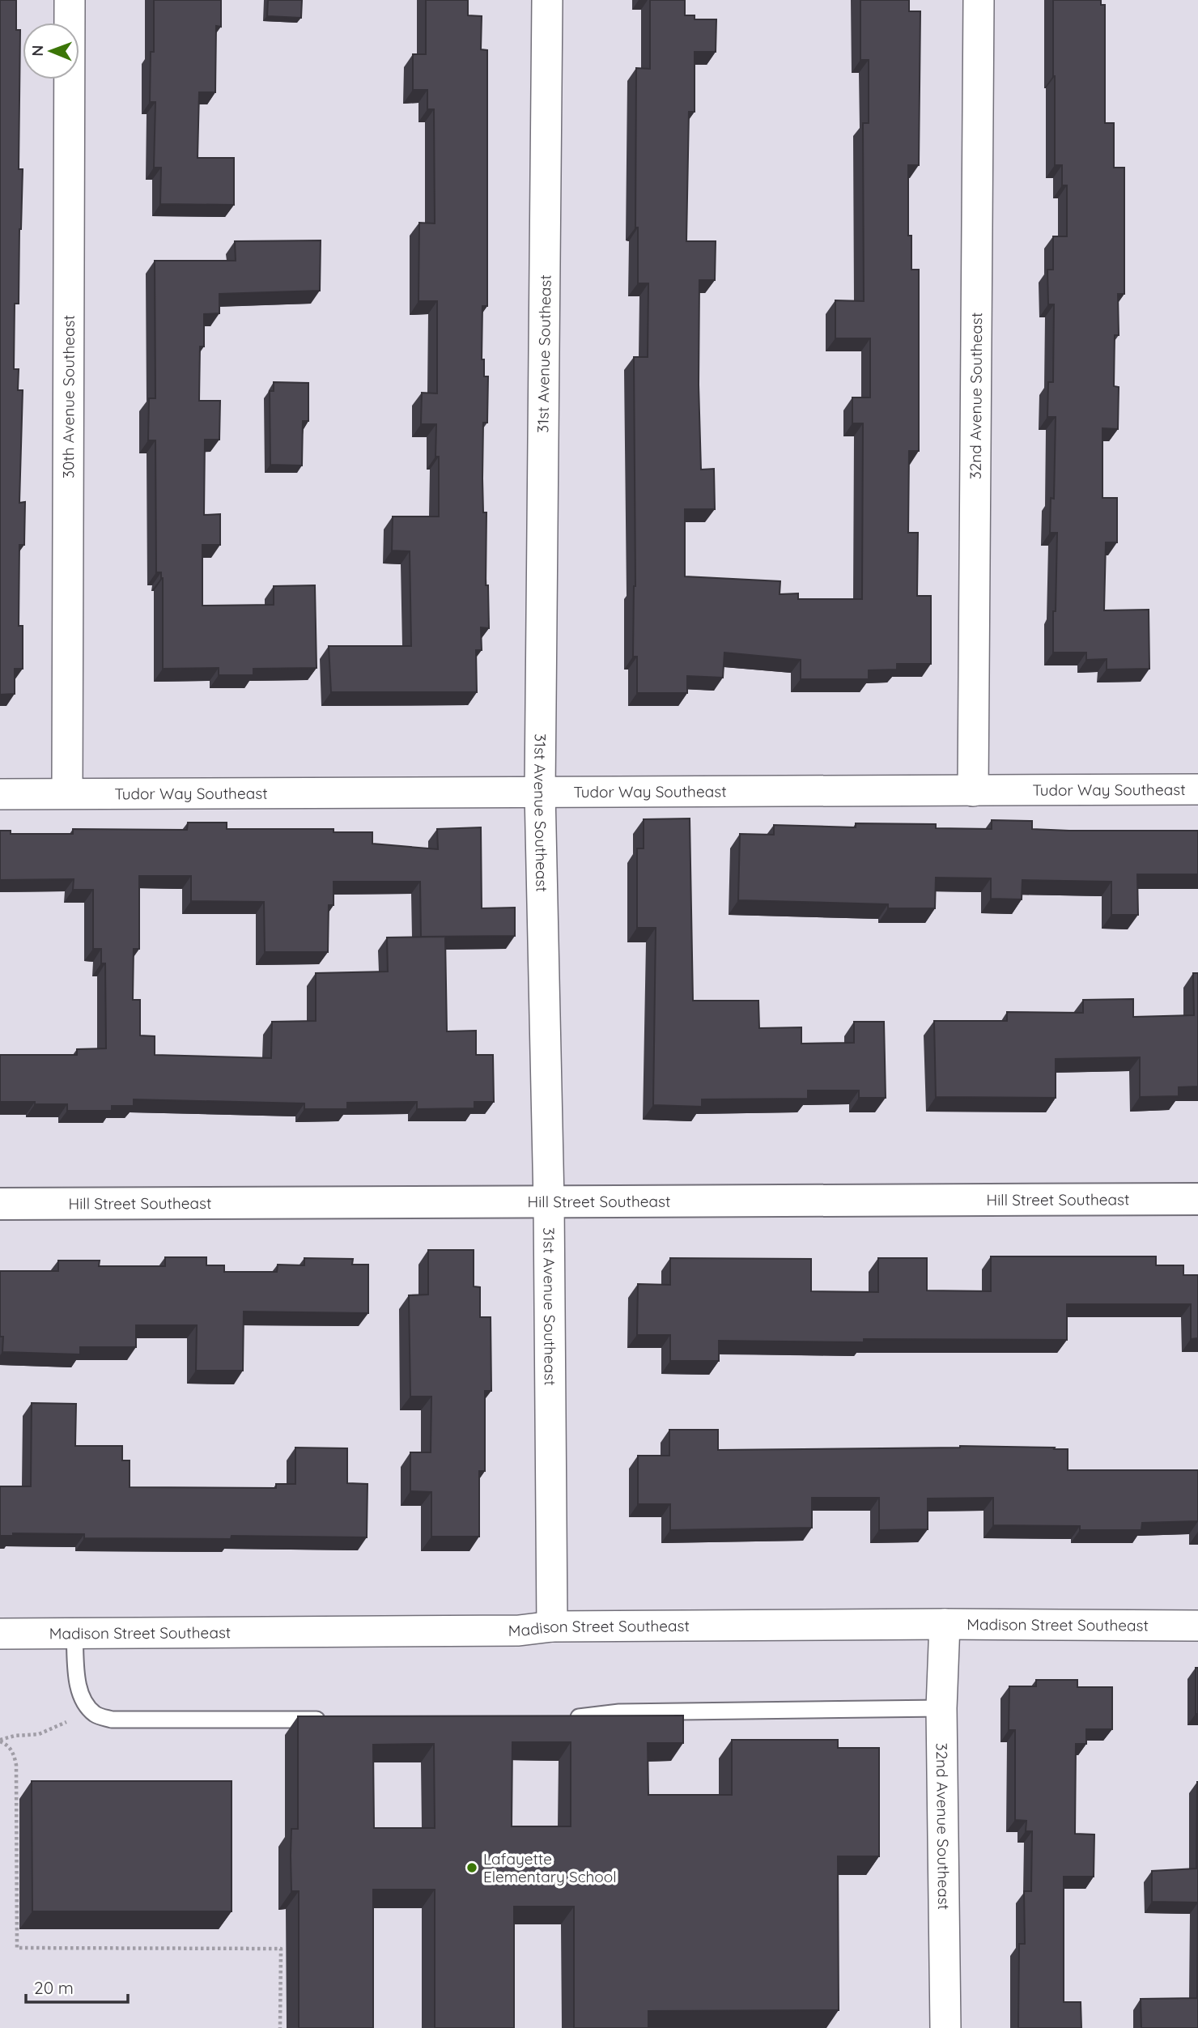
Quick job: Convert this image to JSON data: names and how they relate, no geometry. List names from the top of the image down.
{
  "streets": {
    "street": [
      "31st Avenue Southeast",
      "32nd Avenue Southeast",
      "30th Avenue Southeast",
      "Tudor Way Southeast",
      "Hill Street Southeast",
      "Madison Street Southeast"
    ]
  },
  "crossings": [
    ["31st Avenue Southeast", "Tudor Way Southeast"],
    ["31st Avenue Southeast", "Hill Street Southeast"],
    ["31st Avenue Southeast", "Madison Street Southeast"],
    ["32nd Avenue Southeast", "Tudor Way Southeast"],
    ["32nd Avenue Southeast", "Madison Street Southeast"],
    ["30th Avenue Southeast", "Tudor Way Southeast"]
  ],
  "places": ["Lafayette Elementary School"],
  "scale_bar": "20 m",
  "north": "left"
}
